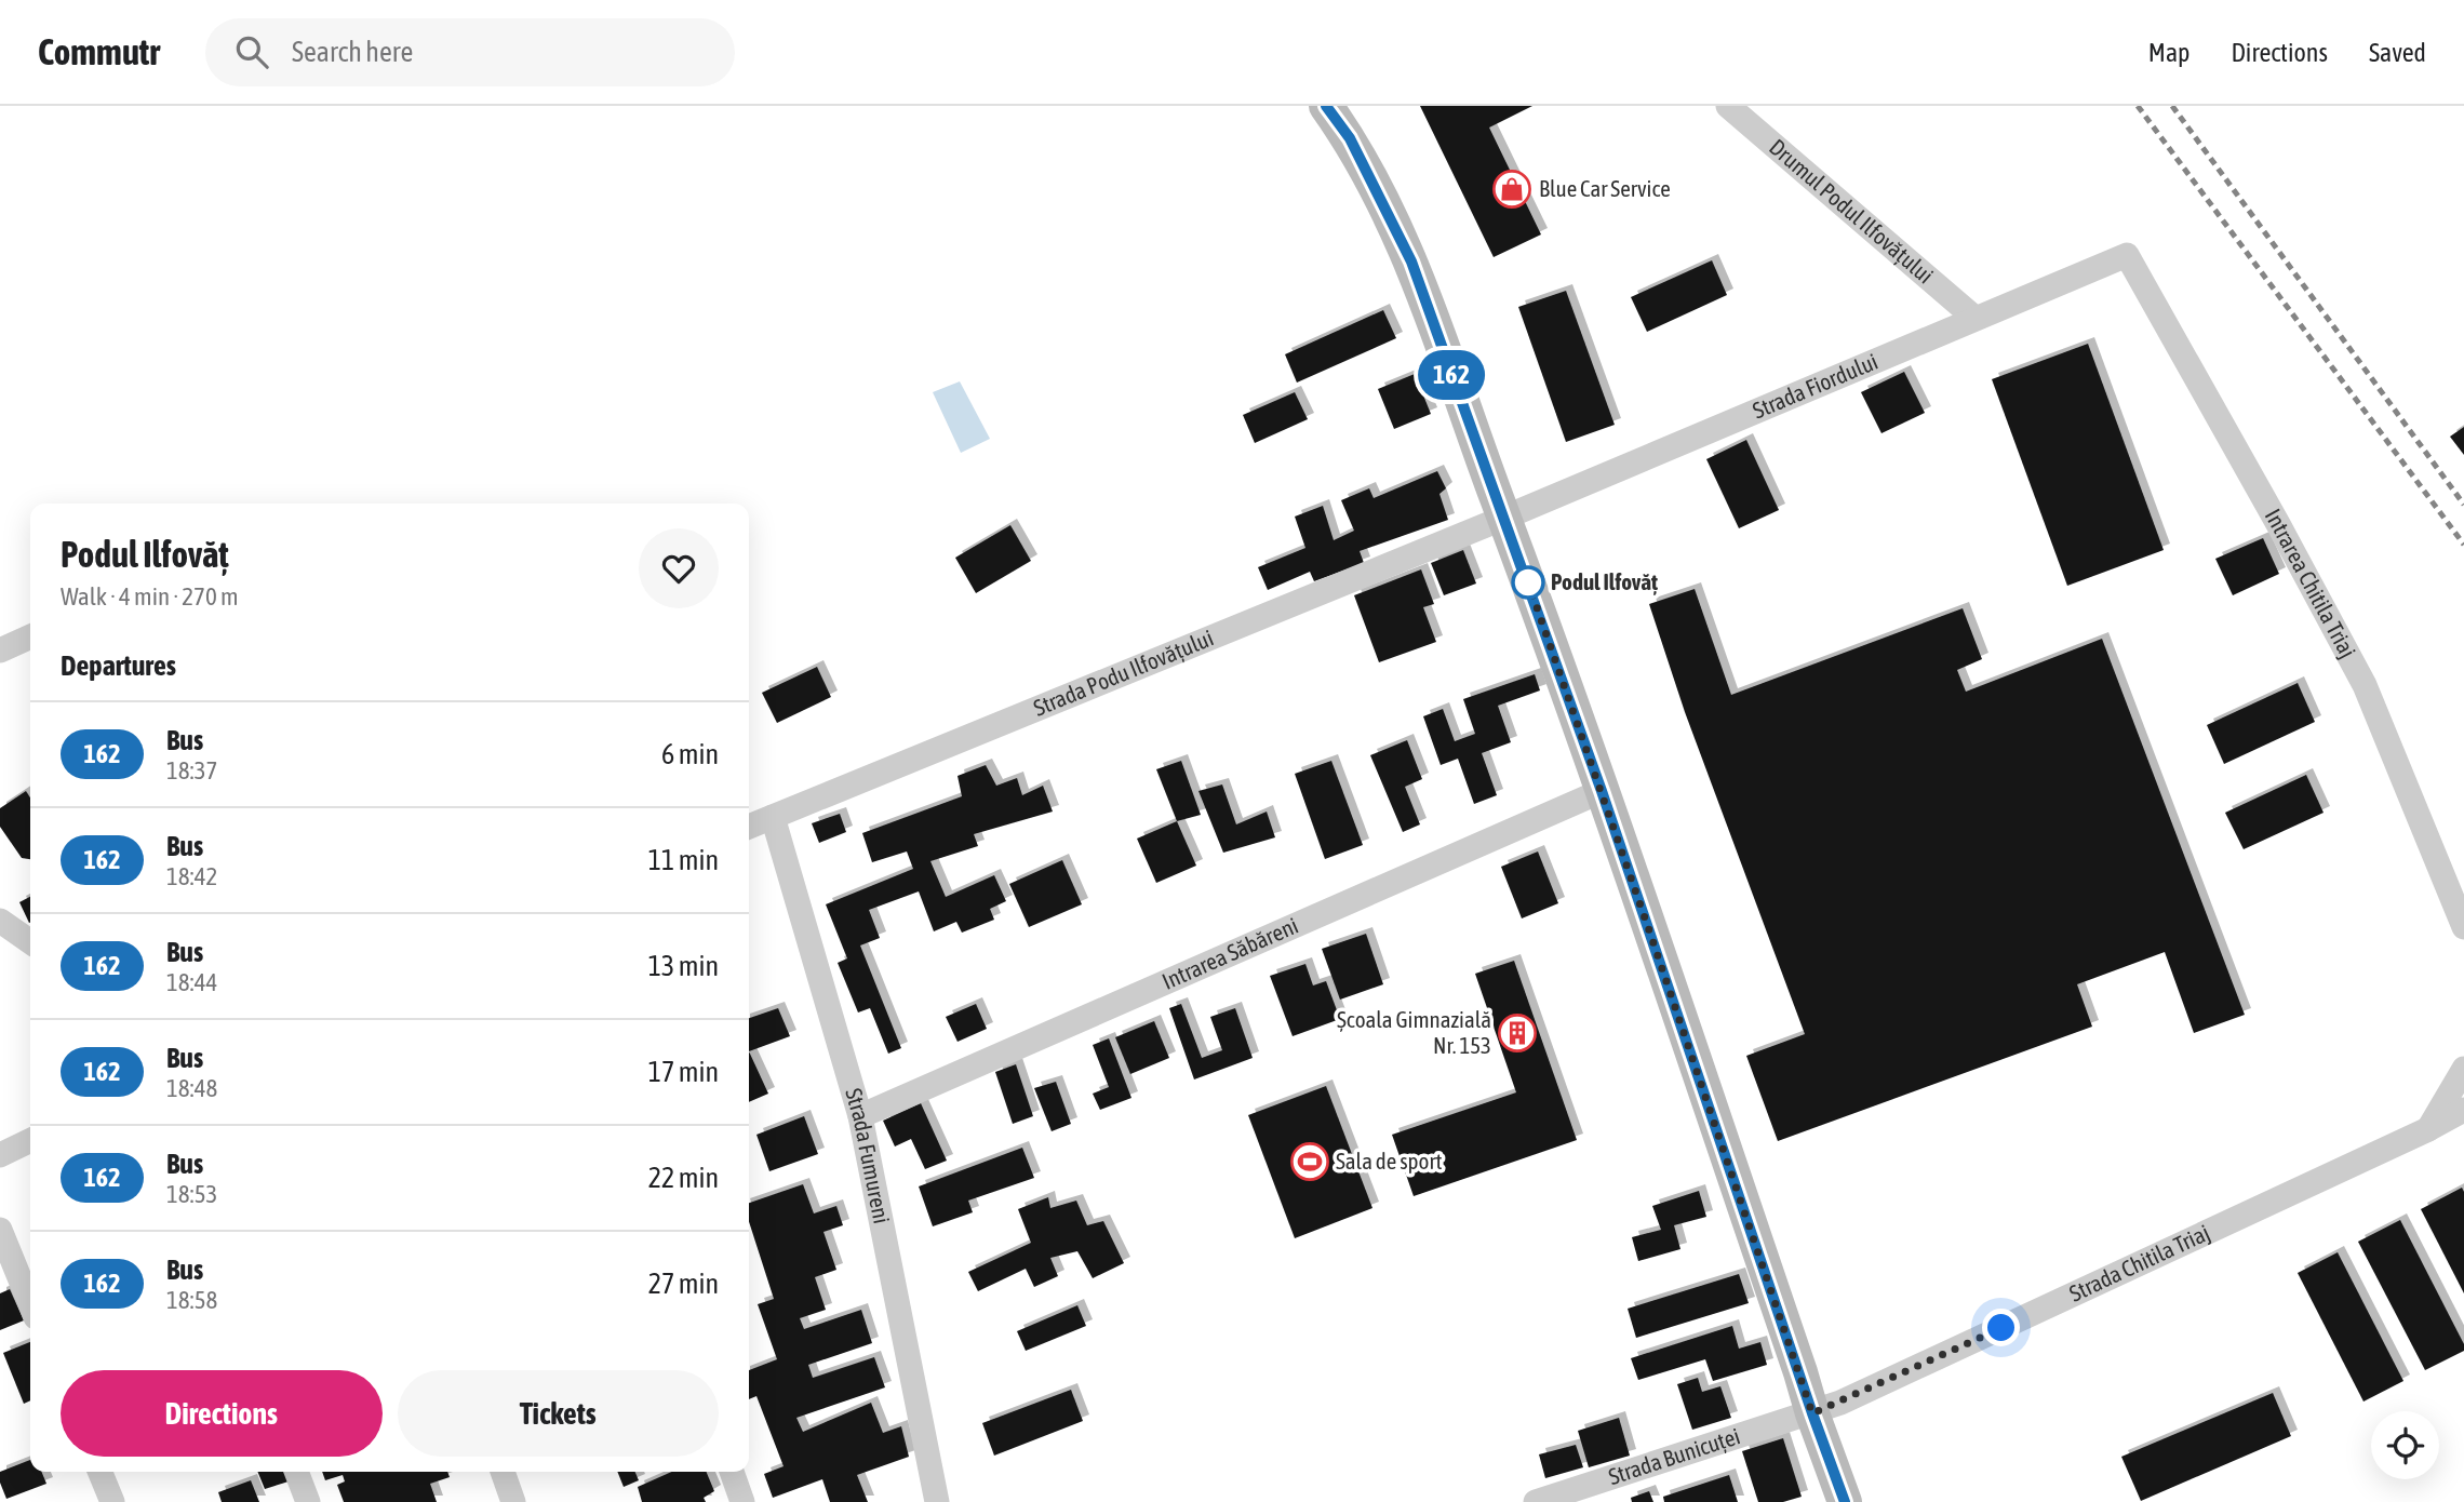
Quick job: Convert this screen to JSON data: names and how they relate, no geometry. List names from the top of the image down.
{
  "streets": {
    "street": [
      "Drumul Podul Ilfovățului",
      "Strada Fiordului",
      "Intrarea Chitila Triaj",
      "Strada Podu Ilfovățului",
      "Intrarea Săbăreni",
      "Strada Fumureni",
      "Strada Chitila Triaj",
      "Strada Bunicuței"
    ]
  },
  "crossings": [
    ["Drumul Podul Ilfovățului", "Strada Fiordului"],
    ["Strada Fiordului", "Intrarea Chitila Triaj"],
    ["Strada Fiordului", "Strada Podu Ilfovățului"],
    ["Strada Podu Ilfovățului", "Strada Fumureni"],
    ["Intrarea Săbăreni", "Strada Fumureni"],
    ["Strada Chitila Triaj", "Strada Bunicuței"]
  ],
  "places": {
    "shop": ["Blue Car Service"],
    "other": ["Podul Ilfovăț"],
    "building": ["Școala Gimnazială Nr. 153"],
    "sports": ["Sala de sport"]
  },
  "lines": ["bus line 162"],
  "page": {
    "header": "Commutr",
    "search": "Search here",
    "nav": ["Map", "Directions", "Saved"],
    "on_map": "162",
    "heading": [
      ["Podul Ilfovăț", "Walk · 4 min · 270 m"],
      "Departures"
    ],
    "list": [
      {
        "mark": "162",
        "name": "Bus",
        "note": "18:37",
        "value": "6 min"
      },
      {
        "mark": "162",
        "name": "Bus",
        "note": "18:42",
        "value": "11 min"
      },
      {
        "mark": "162",
        "name": "Bus",
        "note": "18:44",
        "value": "13 min"
      },
      {
        "mark": "162",
        "name": "Bus",
        "note": "18:48",
        "value": "17 min"
      },
      {
        "mark": "162",
        "name": "Bus",
        "note": "18:53",
        "value": "22 min"
      },
      {
        "mark": "162",
        "name": "Bus",
        "note": "18:58",
        "value": "27 min"
      }
    ],
    "buttons": ["Directions", "Tickets"]
  }
}
